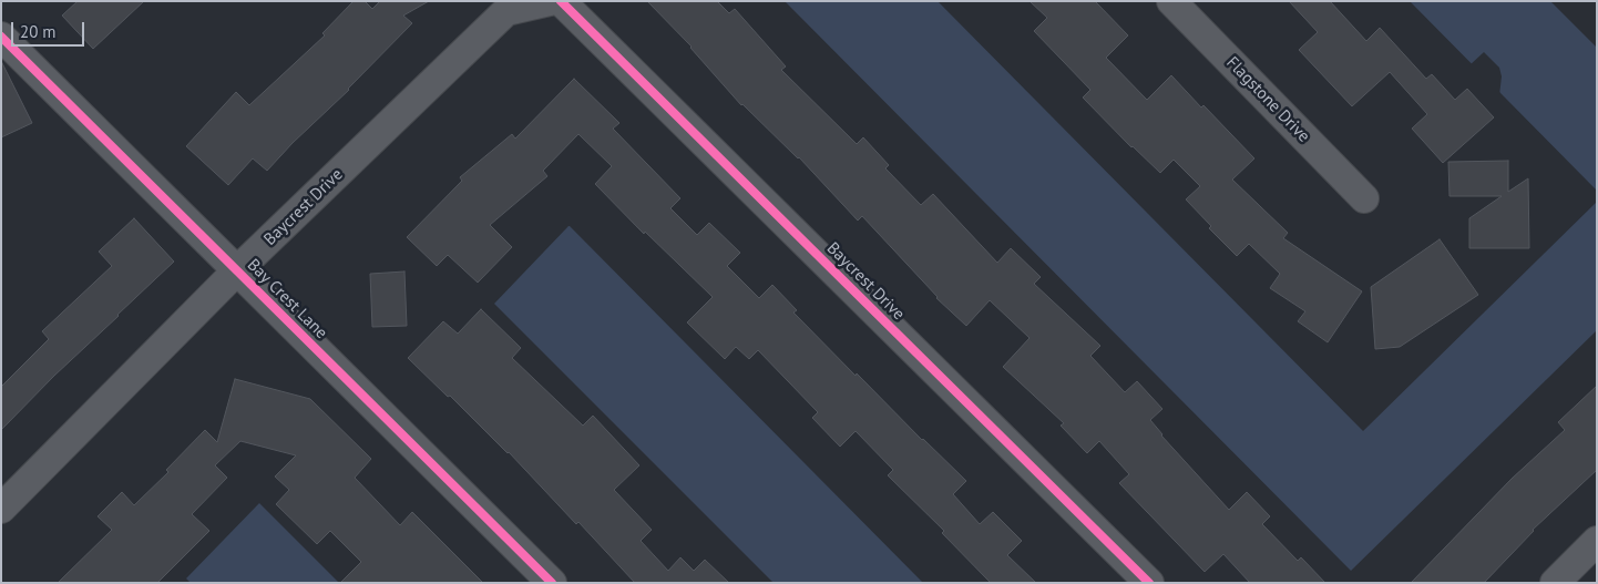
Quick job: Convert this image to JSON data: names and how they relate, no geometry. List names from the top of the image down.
{
  "streets": {
    "street": ["Flagstone Drive", "Baycrest Drive", "Bay Crest Lane"]
  },
  "crossings": [
    ["Baycrest Drive", "Bay Crest Lane"]
  ],
  "scale_bar": "20 m"
}
